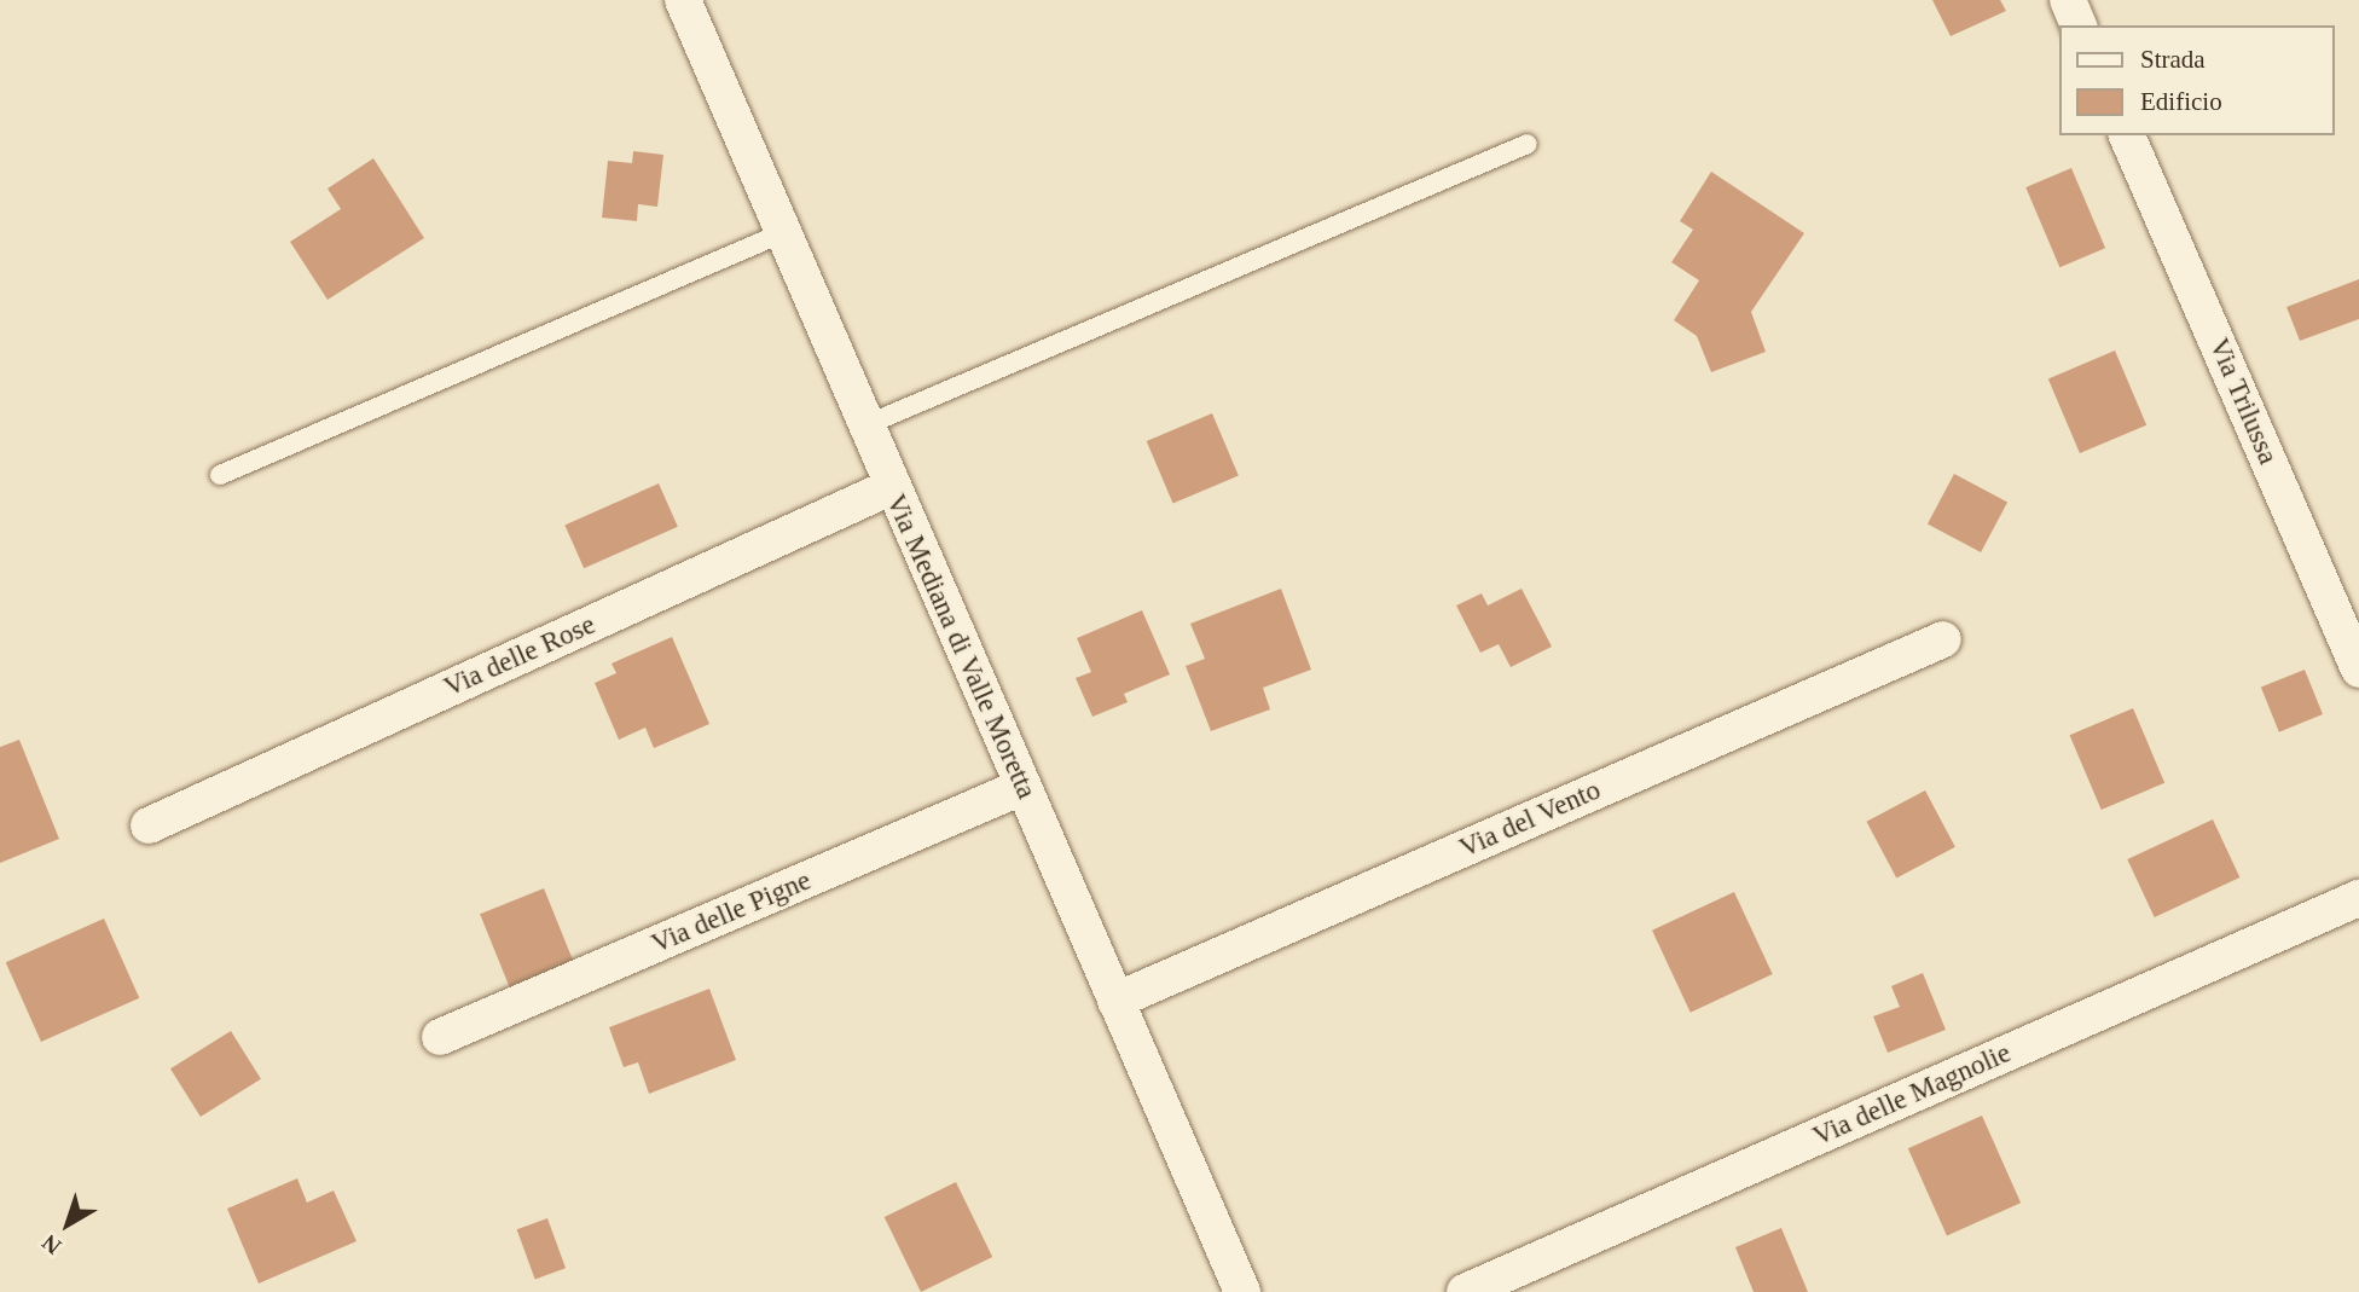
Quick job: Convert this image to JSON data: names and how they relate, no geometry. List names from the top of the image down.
{
  "streets": {
    "street": [
      "Via Trilussa",
      "Via Mediana di Valle Moretta",
      "Via delle Rose",
      "Via del Vento",
      "Via delle Pigne",
      "Via delle Magnolie"
    ]
  },
  "crossings": [
    ["Via Mediana di Valle Moretta", "Via delle Rose"],
    ["Via Mediana di Valle Moretta", "Via del Vento"],
    ["Via Mediana di Valle Moretta", "Via delle Pigne"]
  ],
  "legend": ["Strada", "Edificio"],
  "north": "bottom left"
}
